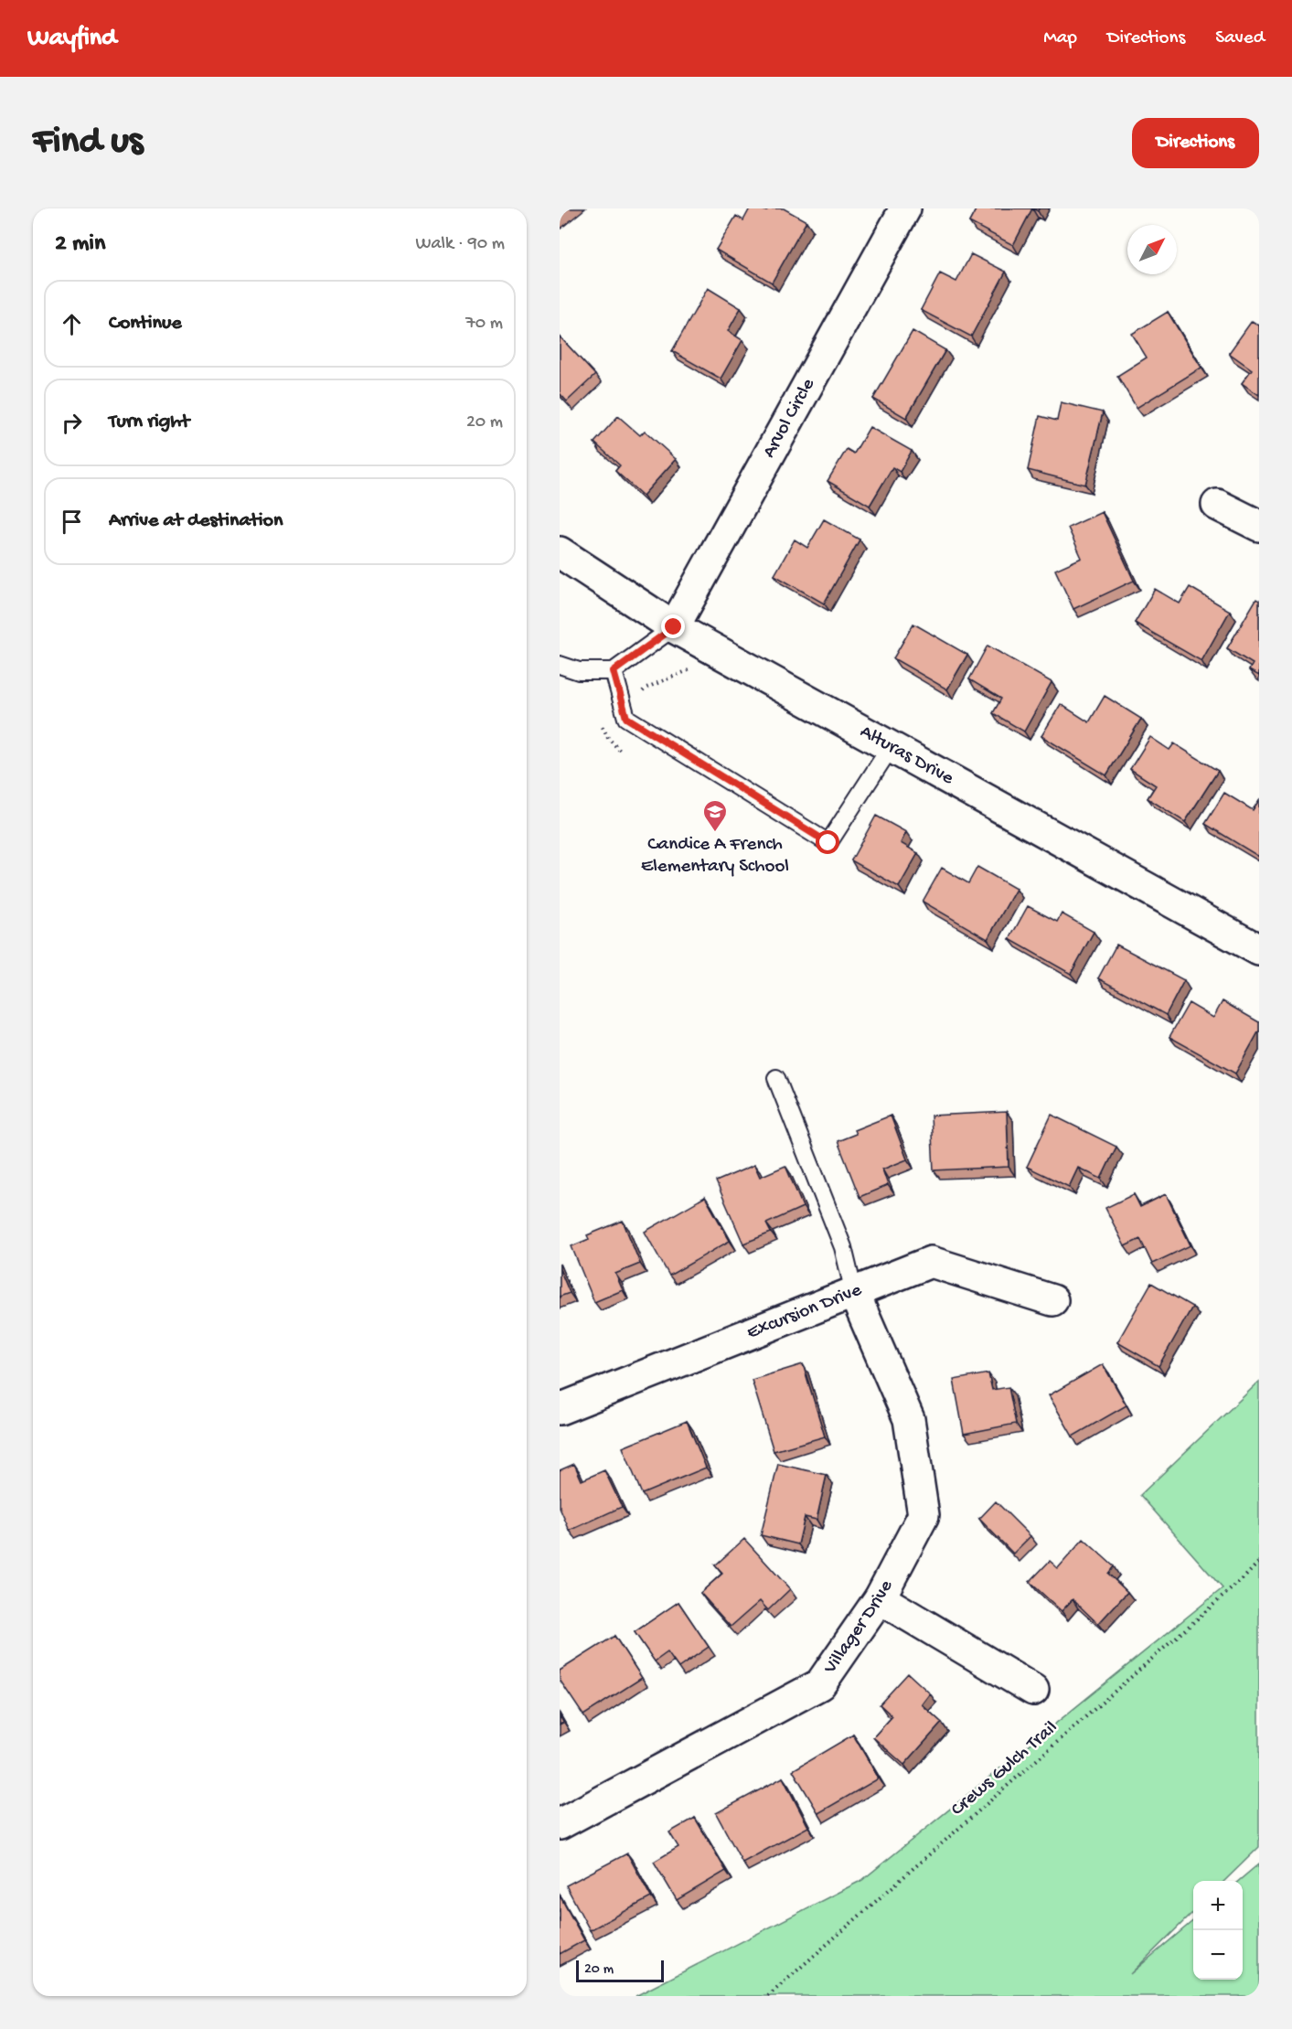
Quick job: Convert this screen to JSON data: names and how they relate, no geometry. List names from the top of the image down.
{
  "streets": {
    "street": [
      "Arvol Circle",
      "Alturas Drive",
      "Excursion Drive",
      "Villager Drive"
    ],
    "path": ["Crews Gulch Trail"]
  },
  "crossings": [
    ["Arvol Circle", "Alturas Drive"],
    ["Excursion Drive", "Villager Drive"]
  ],
  "places": {
    "school or university": ["Candice A French Elementary School"]
  },
  "scale_bar": "20 m",
  "north": "top right",
  "page": {
    "header": "Wayfind",
    "nav": ["Map", "Directions", "Saved"],
    "buttons": "Directions",
    "title": "Find us",
    "heading": ["2 min", "Walk · 90 m"],
    "list": [
      ["Continue", "70 m"],
      ["Turn right", "20 m"],
      "Arrive at destination"
    ],
    "map_buttons": ["+", "−"],
    "scale": "20 m"
  }
}
